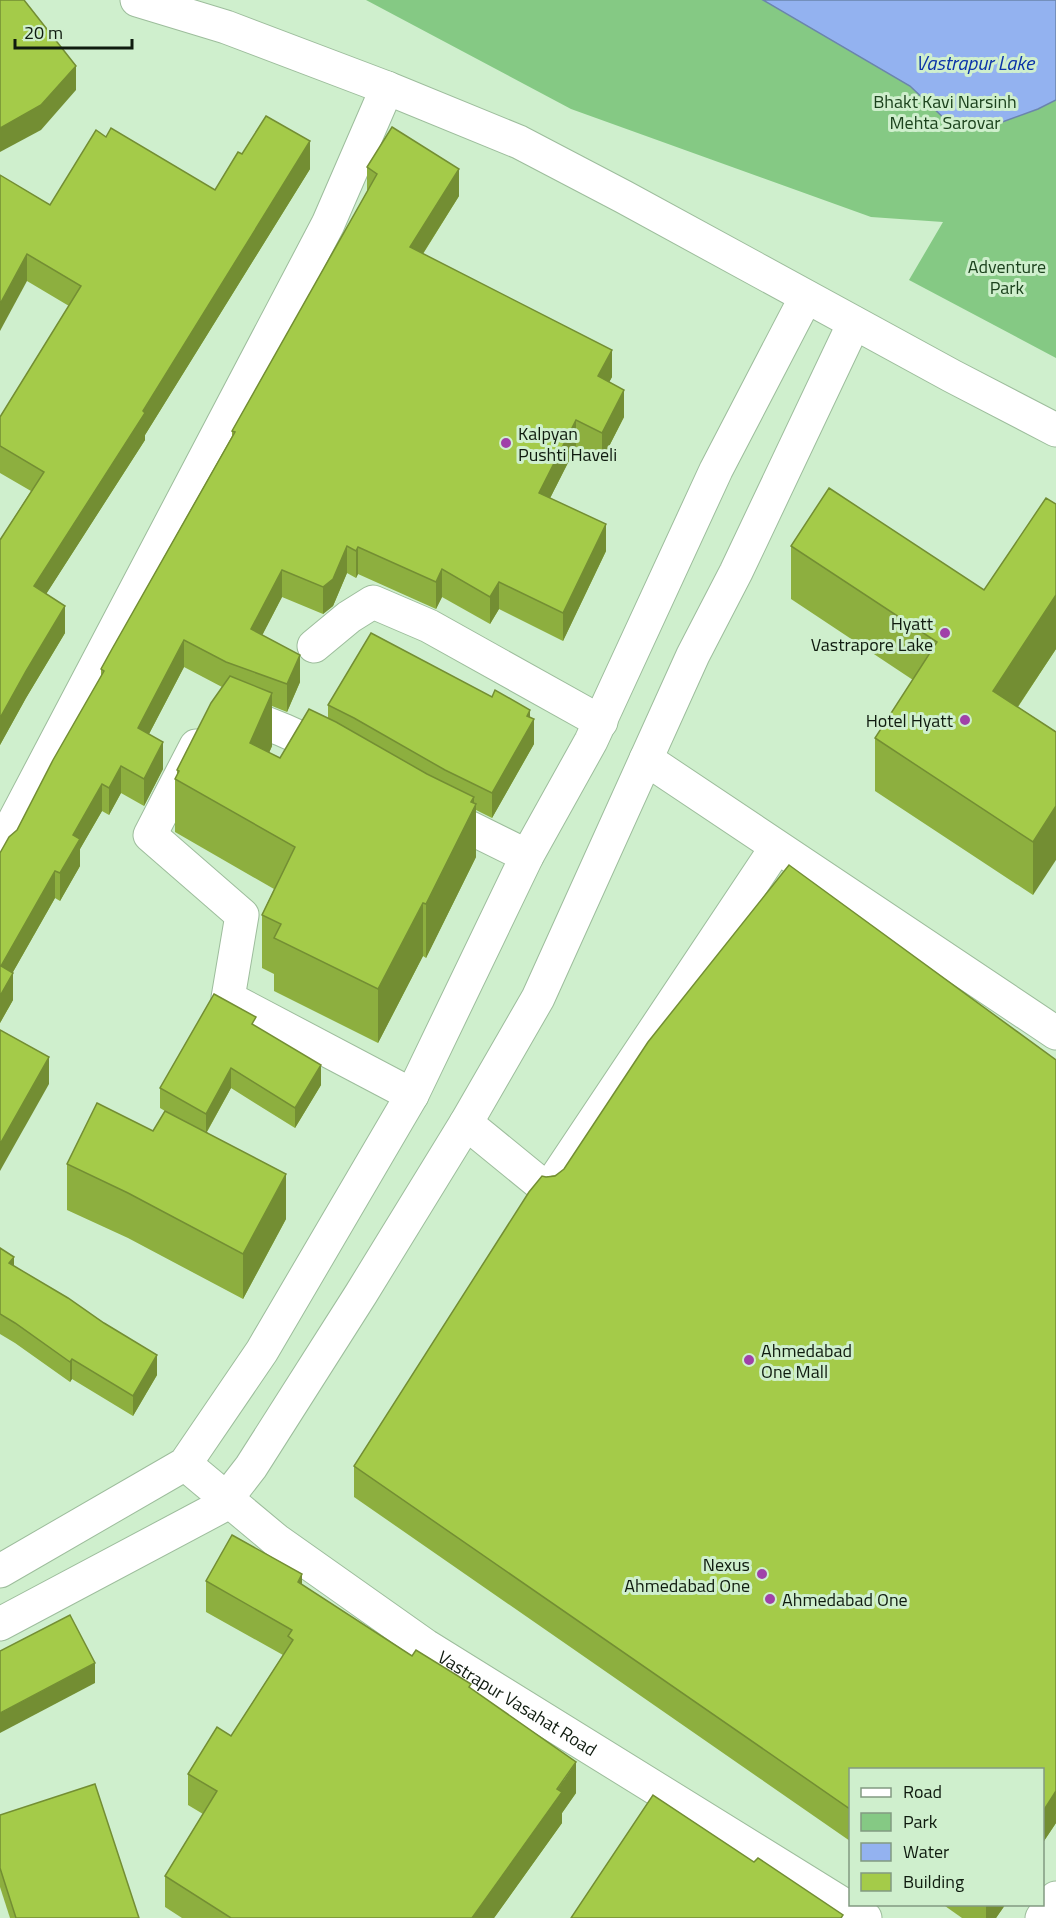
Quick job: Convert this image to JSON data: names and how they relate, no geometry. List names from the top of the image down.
{
  "streets": {
    "street": ["Vastrapur Vasahat Road"]
  },
  "water": ["Vastrapur Lake"],
  "parks": ["Bhakt Kavi Narsinh Mehta Sarovar", "Adventure Park"],
  "places": [
    "Kalpyan Pushti Haveli",
    "Hyatt Vastrapore Lake",
    "Hotel Hyatt",
    "Ahmedabad One Mall",
    "Nexus Ahmedabad One",
    "Ahmedabad One"
  ],
  "legend": [
    "Road",
    "Park",
    "Water",
    "Building"
  ],
  "scale_bar": "20 m"
}
